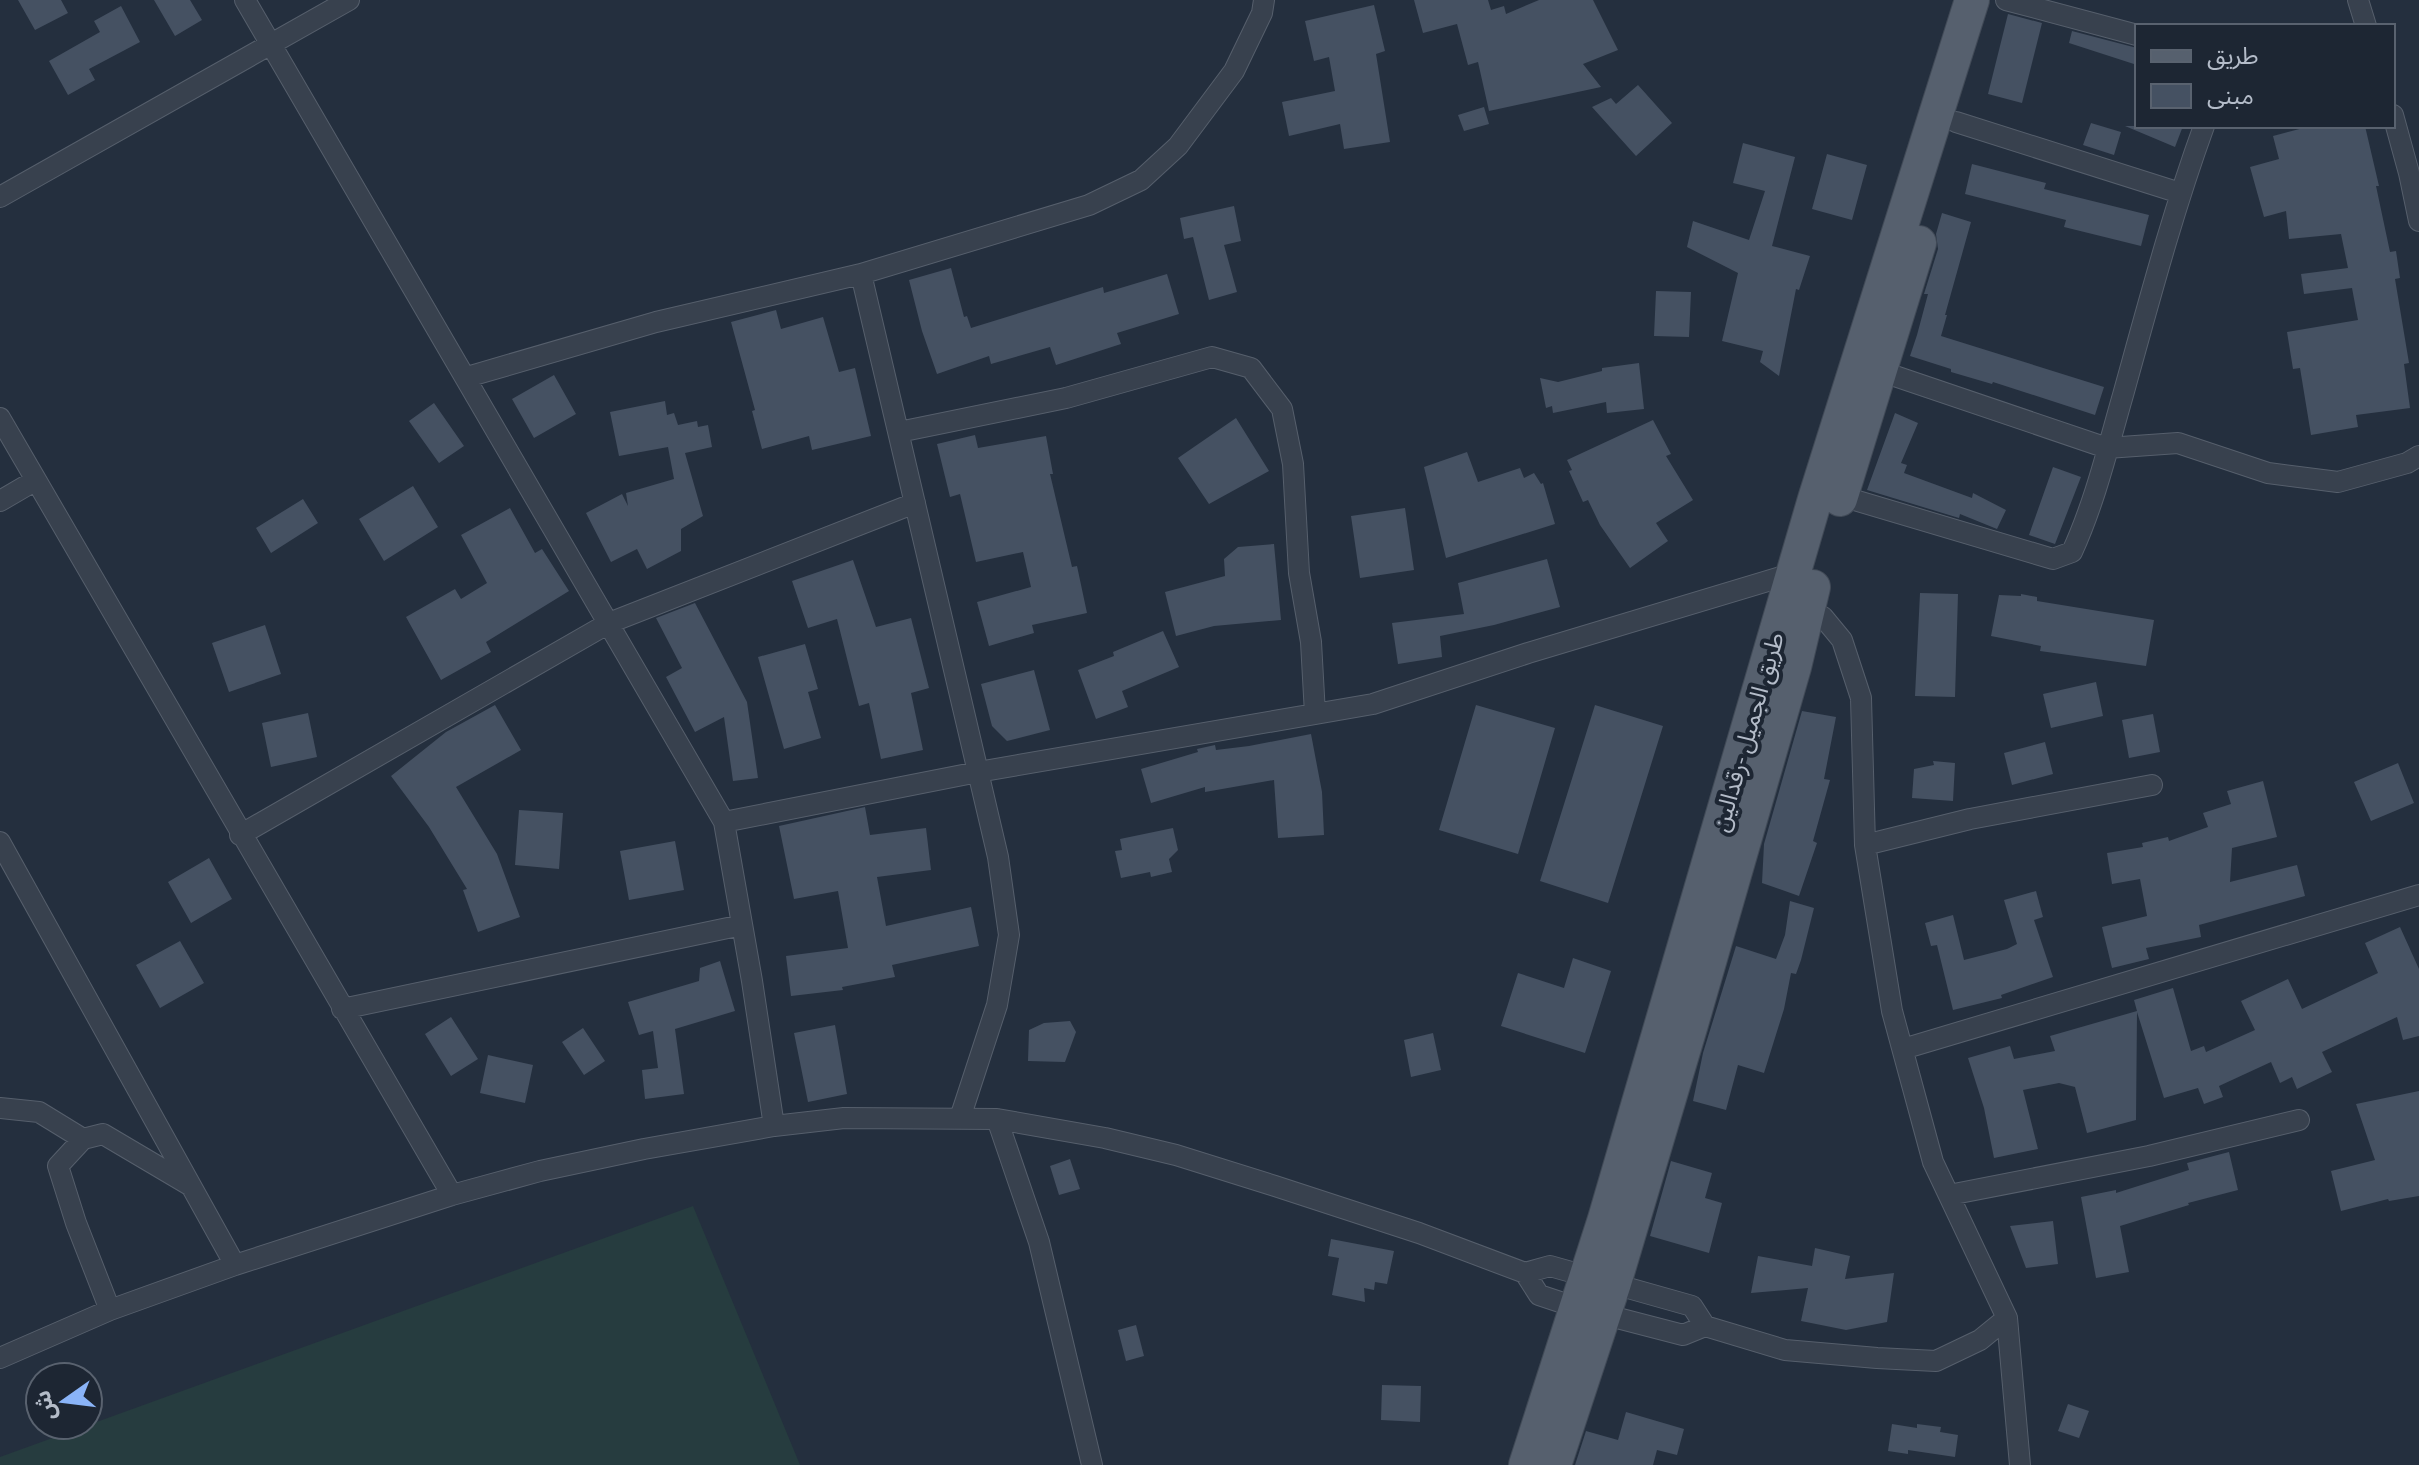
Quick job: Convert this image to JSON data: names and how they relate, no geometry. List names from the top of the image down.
{
  "streets": {
    "main road": ["طريق الجميل -رقدالين"]
  },
  "legend": ["طريق", "مبنى"],
  "north": "left"
}
